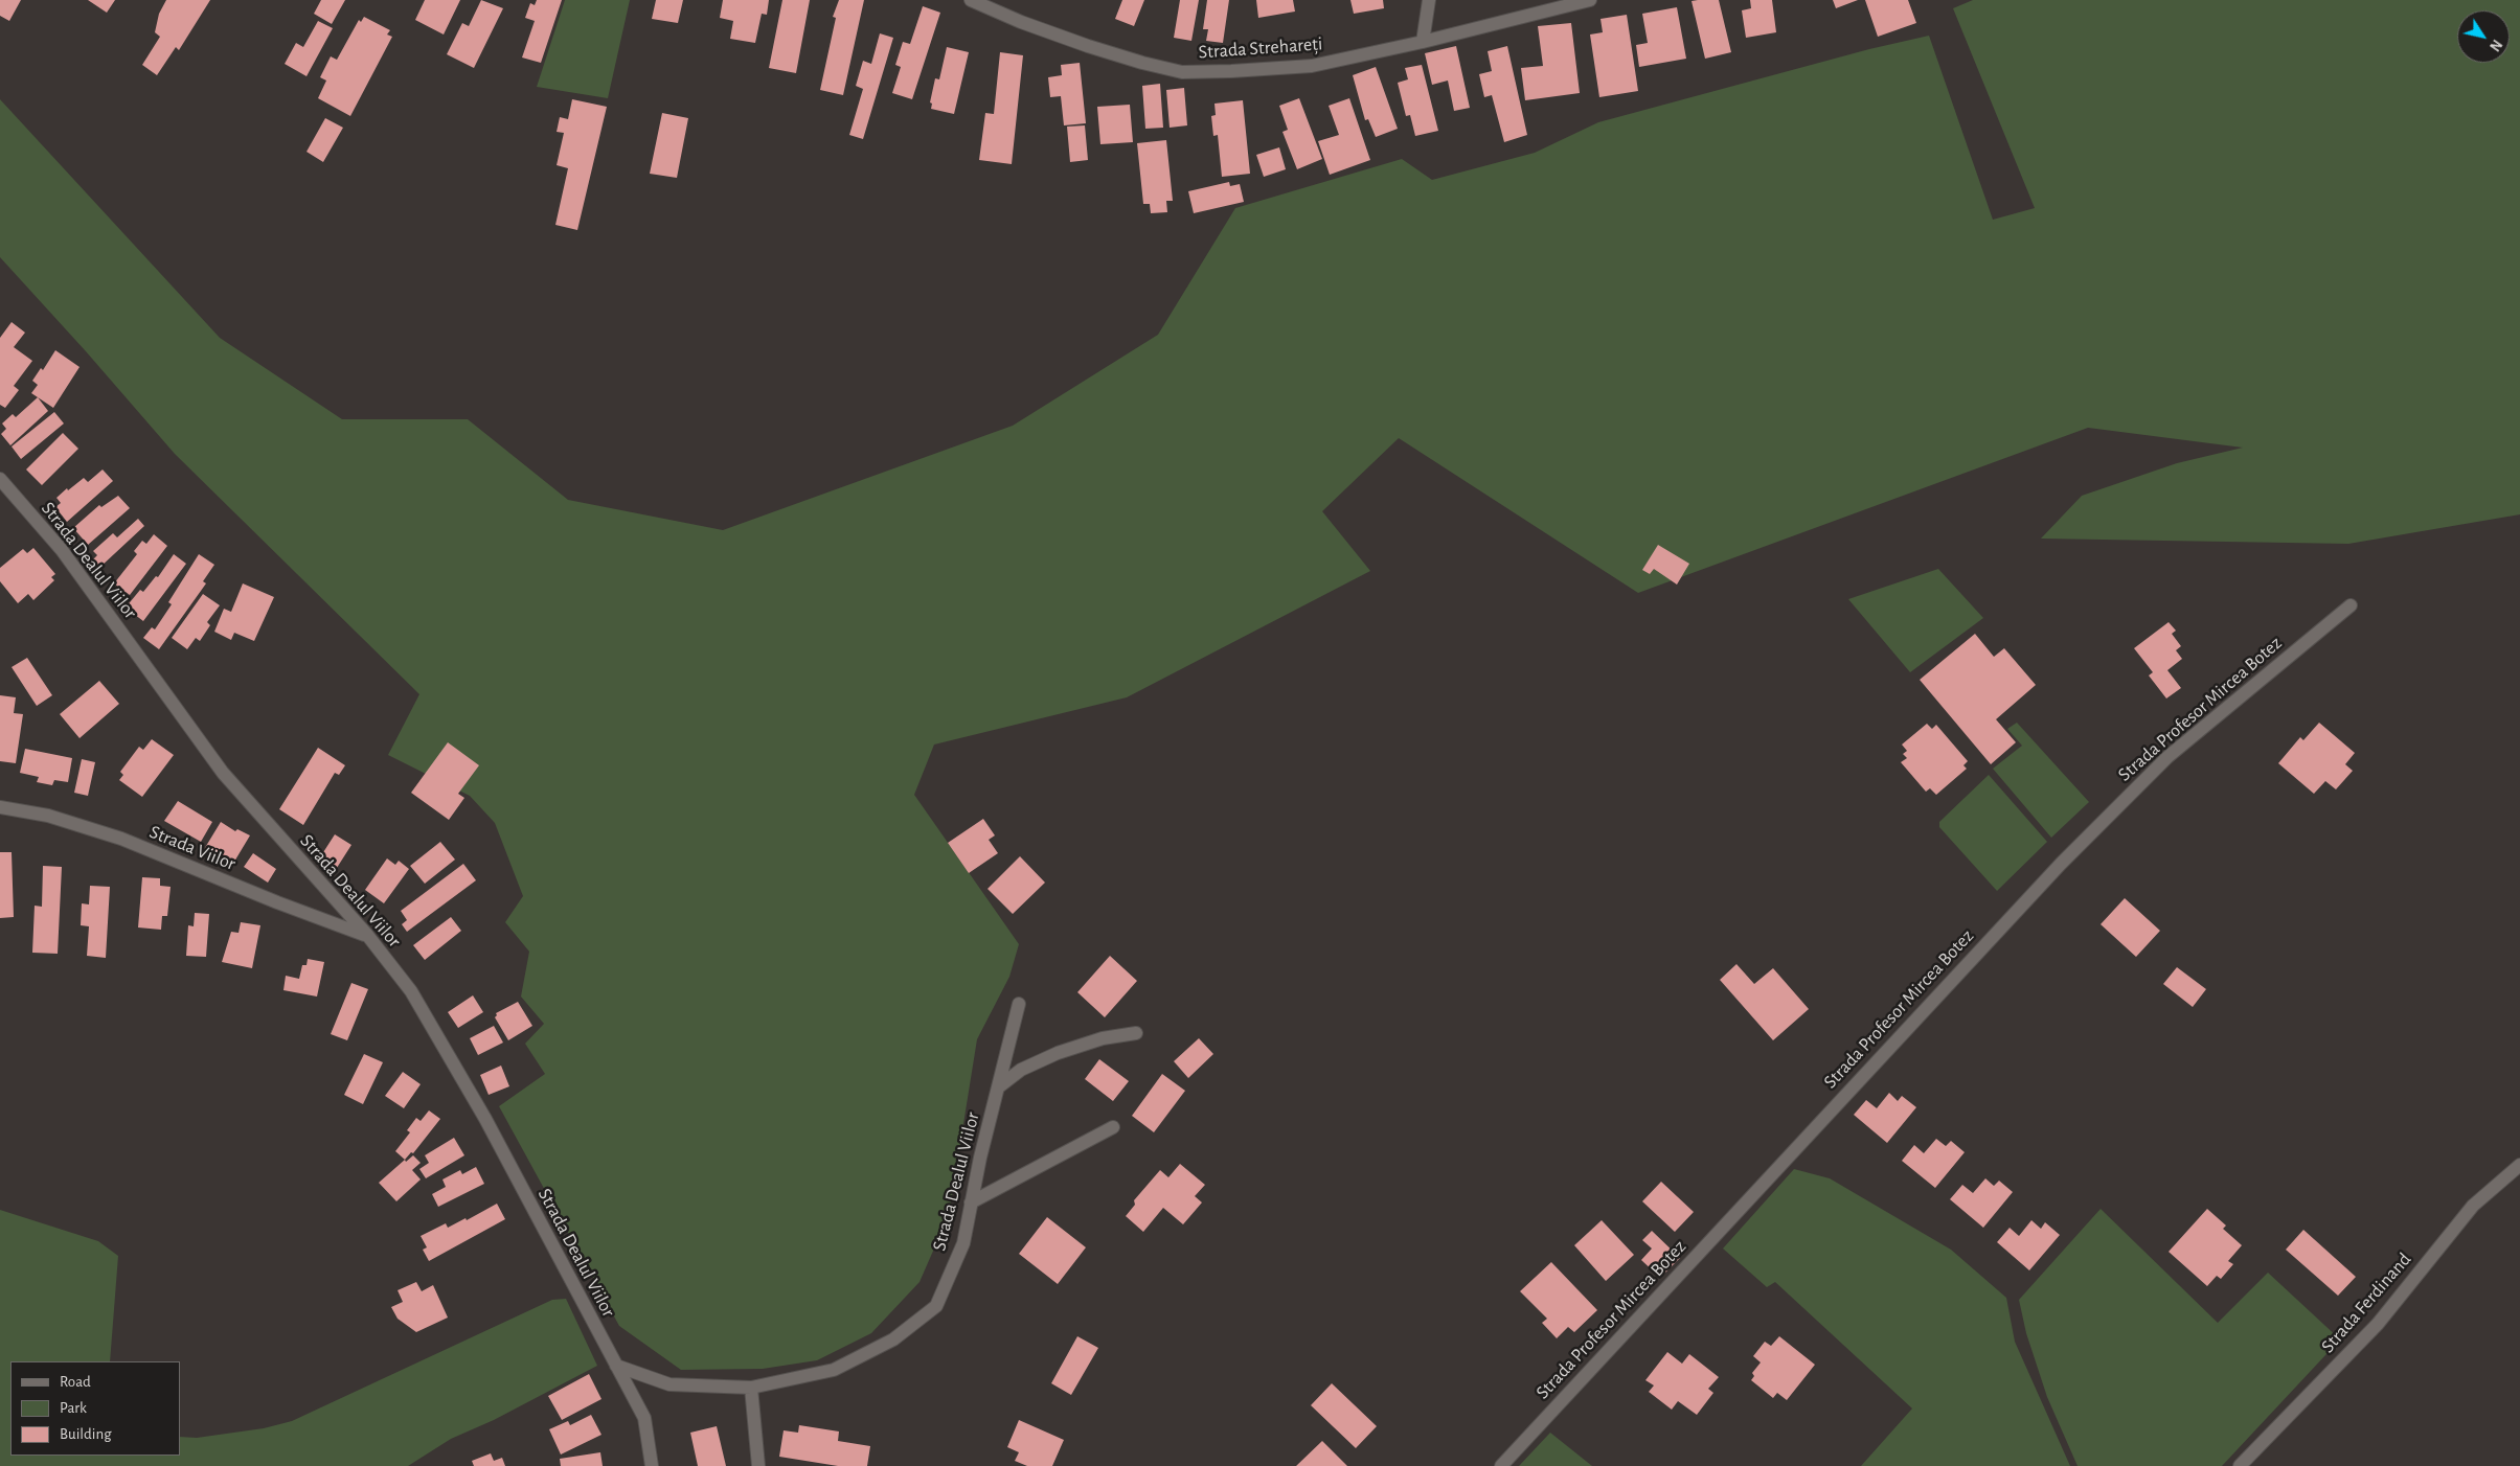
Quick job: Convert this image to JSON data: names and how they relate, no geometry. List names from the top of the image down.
{
  "streets": {
    "street": [
      "Strada Strehareți",
      "Strada Dealul Viilor",
      "Strada Profesor Mircea Botez",
      "Strada Viilor",
      "Strada Ferdinand"
    ]
  },
  "crossings": [
    ["Strada Dealul Viilor", "Strada Viilor"]
  ],
  "legend": ["Road", "Park", "Building"],
  "north": "bottom right"
}
